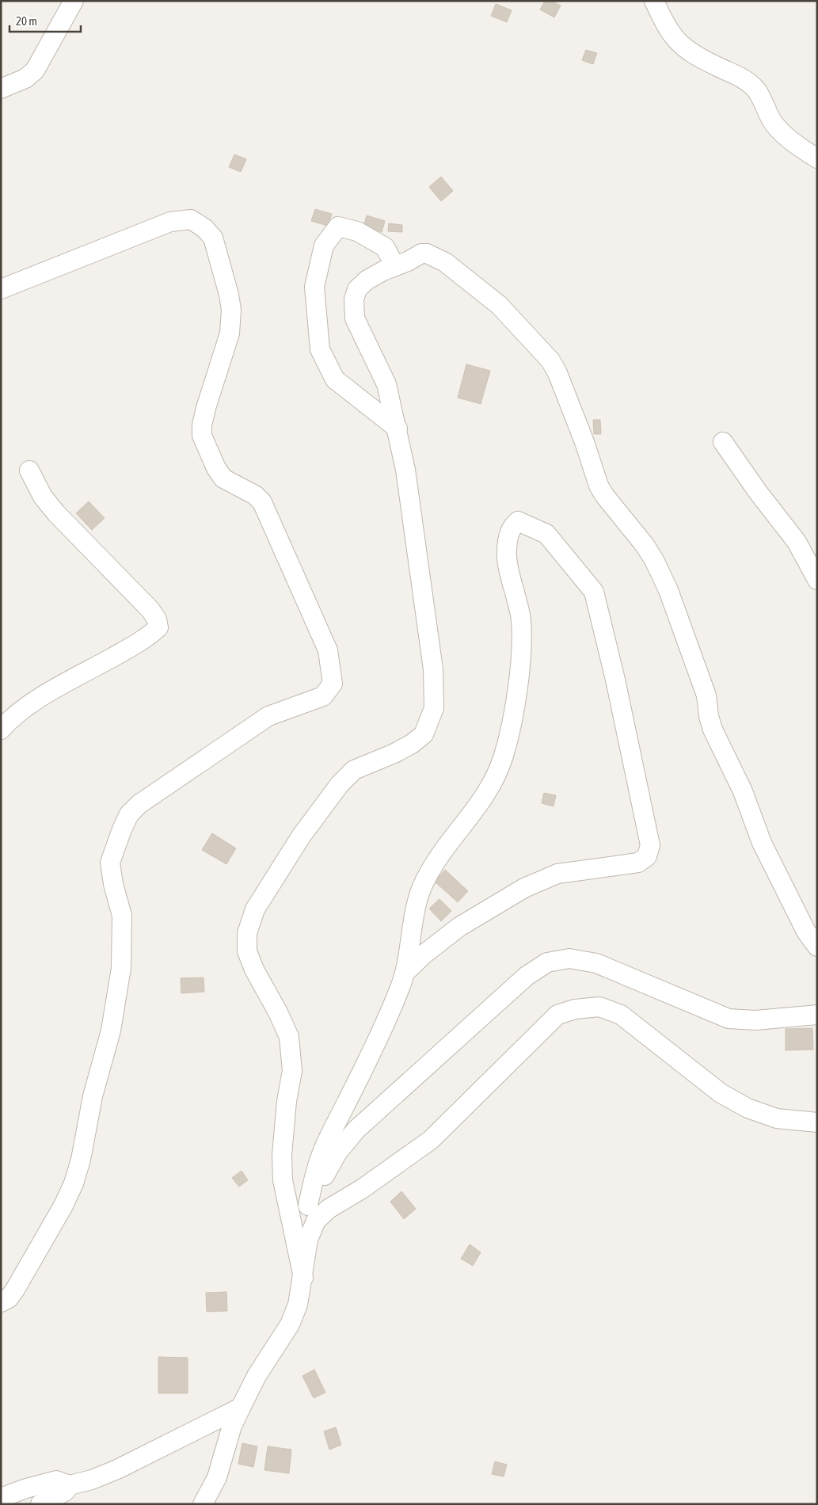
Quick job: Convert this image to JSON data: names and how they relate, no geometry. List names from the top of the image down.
{
  "scale_bar": "20 m"
}
